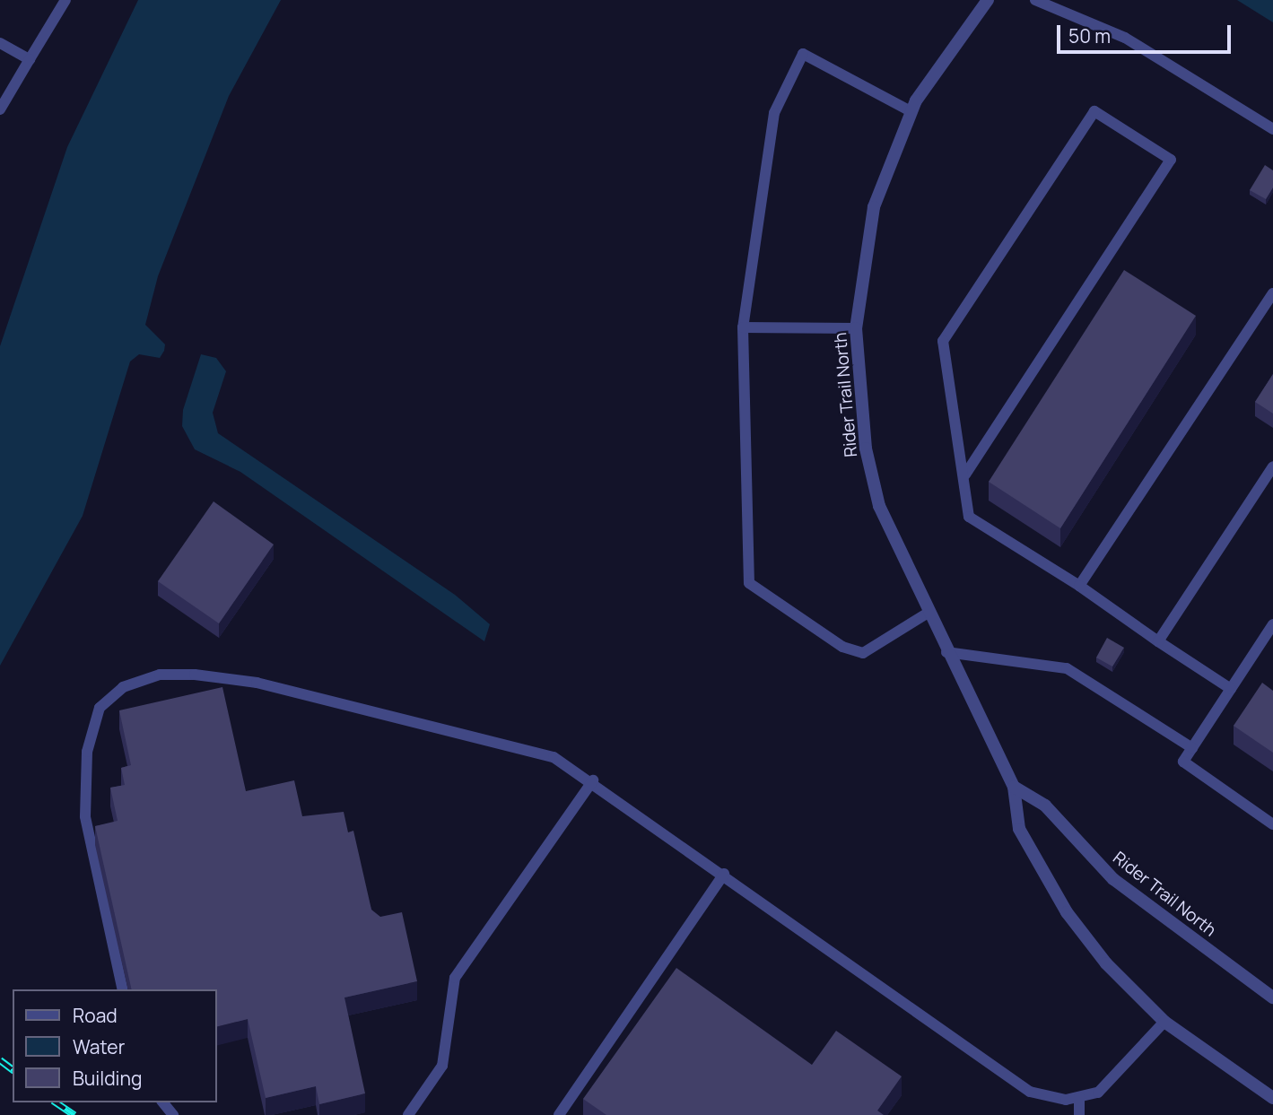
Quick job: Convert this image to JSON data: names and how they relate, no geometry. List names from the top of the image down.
{
  "streets": {
    "street": ["Rider Trail North"]
  },
  "legend": ["Road", "Water", "Building"],
  "scale_bar": "50 m"
}
